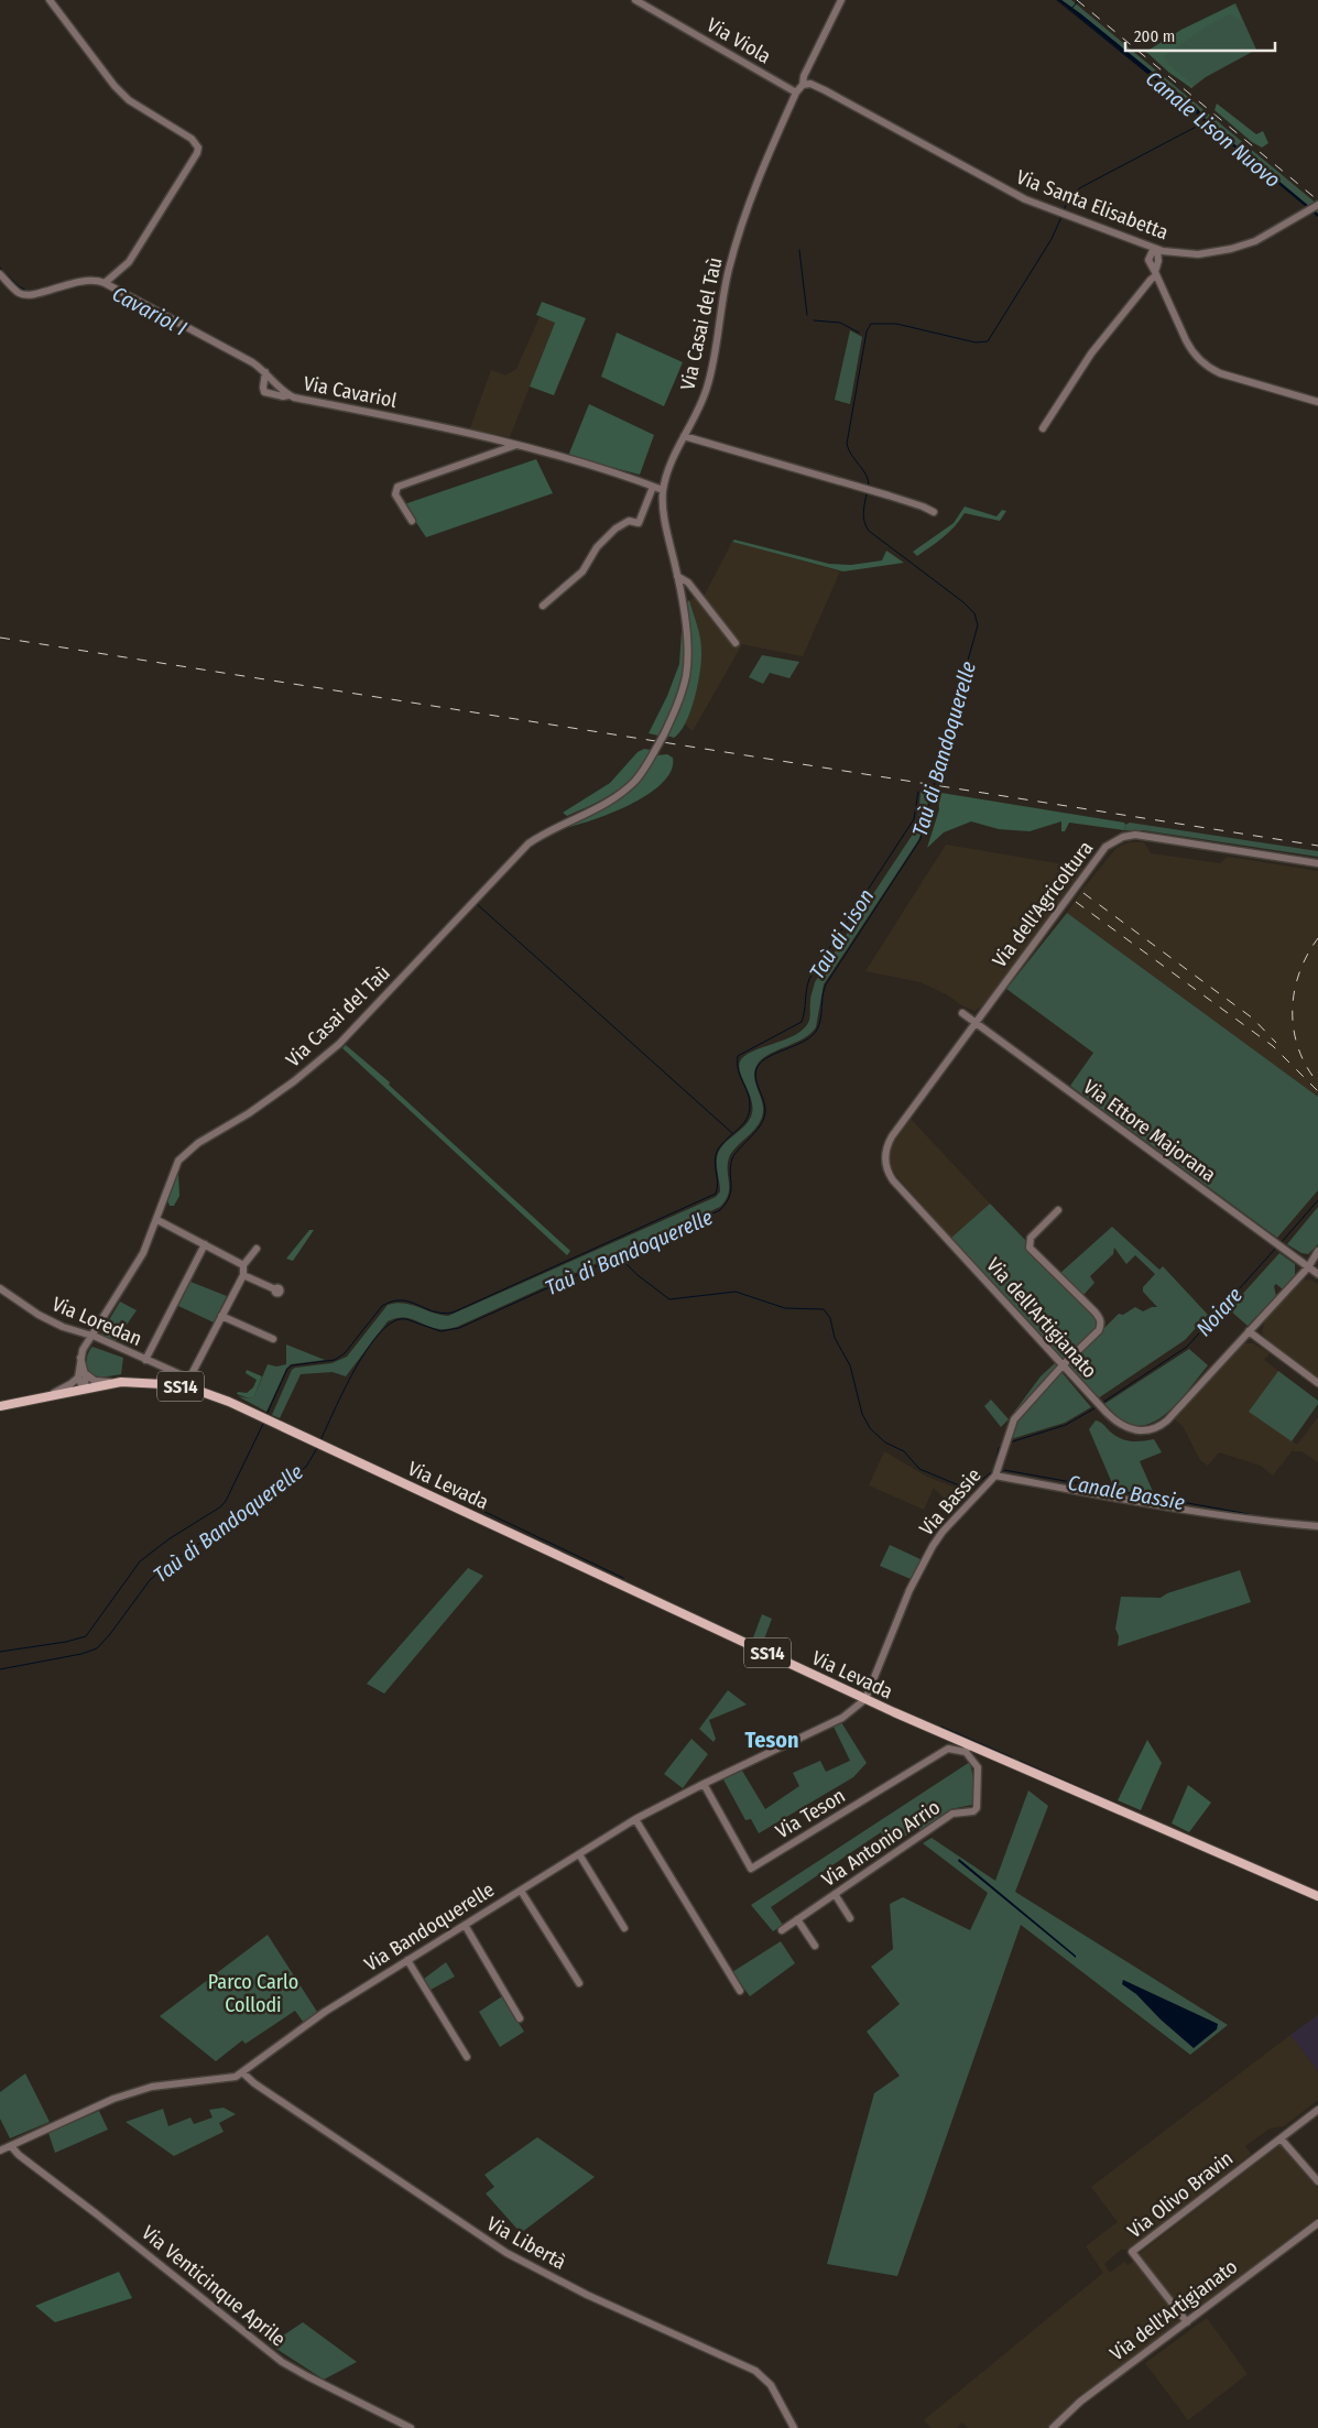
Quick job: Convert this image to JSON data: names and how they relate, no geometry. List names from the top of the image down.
{
  "streets": {
    "main road": ["SS14", "Via Levada"],
    "street": [
      "Via Viola",
      "Via Santa Elisabetta",
      "Via Casai del Taù",
      "Via Cavariol",
      "Via dell'Agricoltura",
      "Via Ettore Majorana",
      "Via dell'Artigianato",
      "Via Loredan",
      "Via Bassie",
      "Via Teson",
      "Via Antonio Arrio",
      "Via Bandoquerelle",
      "Via Olivo Bravin",
      "Via Libertà",
      "Via Venticinque Aprile"
    ]
  },
  "crossings": [
    ["Via Viola", "Via Casai del Taù"],
    ["Via Santa Elisabetta", "Via Casai del Taù"],
    ["Via Casai del Taù", "Via Cavariol"],
    ["Via Casai del Taù", "Via Loredan"],
    ["Via Casai del Taù", "SS14"],
    ["Via dell'Agricoltura", "Via Ettore Majorana"],
    ["Via dell'Agricoltura", "Via dell'Artigianato"],
    ["Via Ettore Majorana", "Via dell'Artigianato"],
    ["Via dell'Artigianato", "Via Olivo Bravin"],
    ["SS14", "Via Levada"],
    ["Via Levada", "Via Bassie"],
    ["Via Levada", "Via Teson"],
    ["Via Levada", "Via Antonio Arrio"],
    ["Via Levada", "Via Bandoquerelle"],
    ["Via Bassie", "Via Bandoquerelle"],
    ["Via Teson", "Via Antonio Arrio"],
    ["Via Teson", "Via Bandoquerelle"],
    ["Via Bandoquerelle", "Via Libertà"],
    ["Via Bandoquerelle", "Via Venticinque Aprile"]
  ],
  "districts": ["Teson"],
  "water": [
    "Canale Lison Nuovo",
    "Cavariol I",
    "Taù di Bandoquerelle",
    "Taù di Lison",
    "Noiare",
    "Canale Bassie"
  ],
  "parks": ["Parco Carlo Collodi"],
  "scale_bar": "200 m"
}
